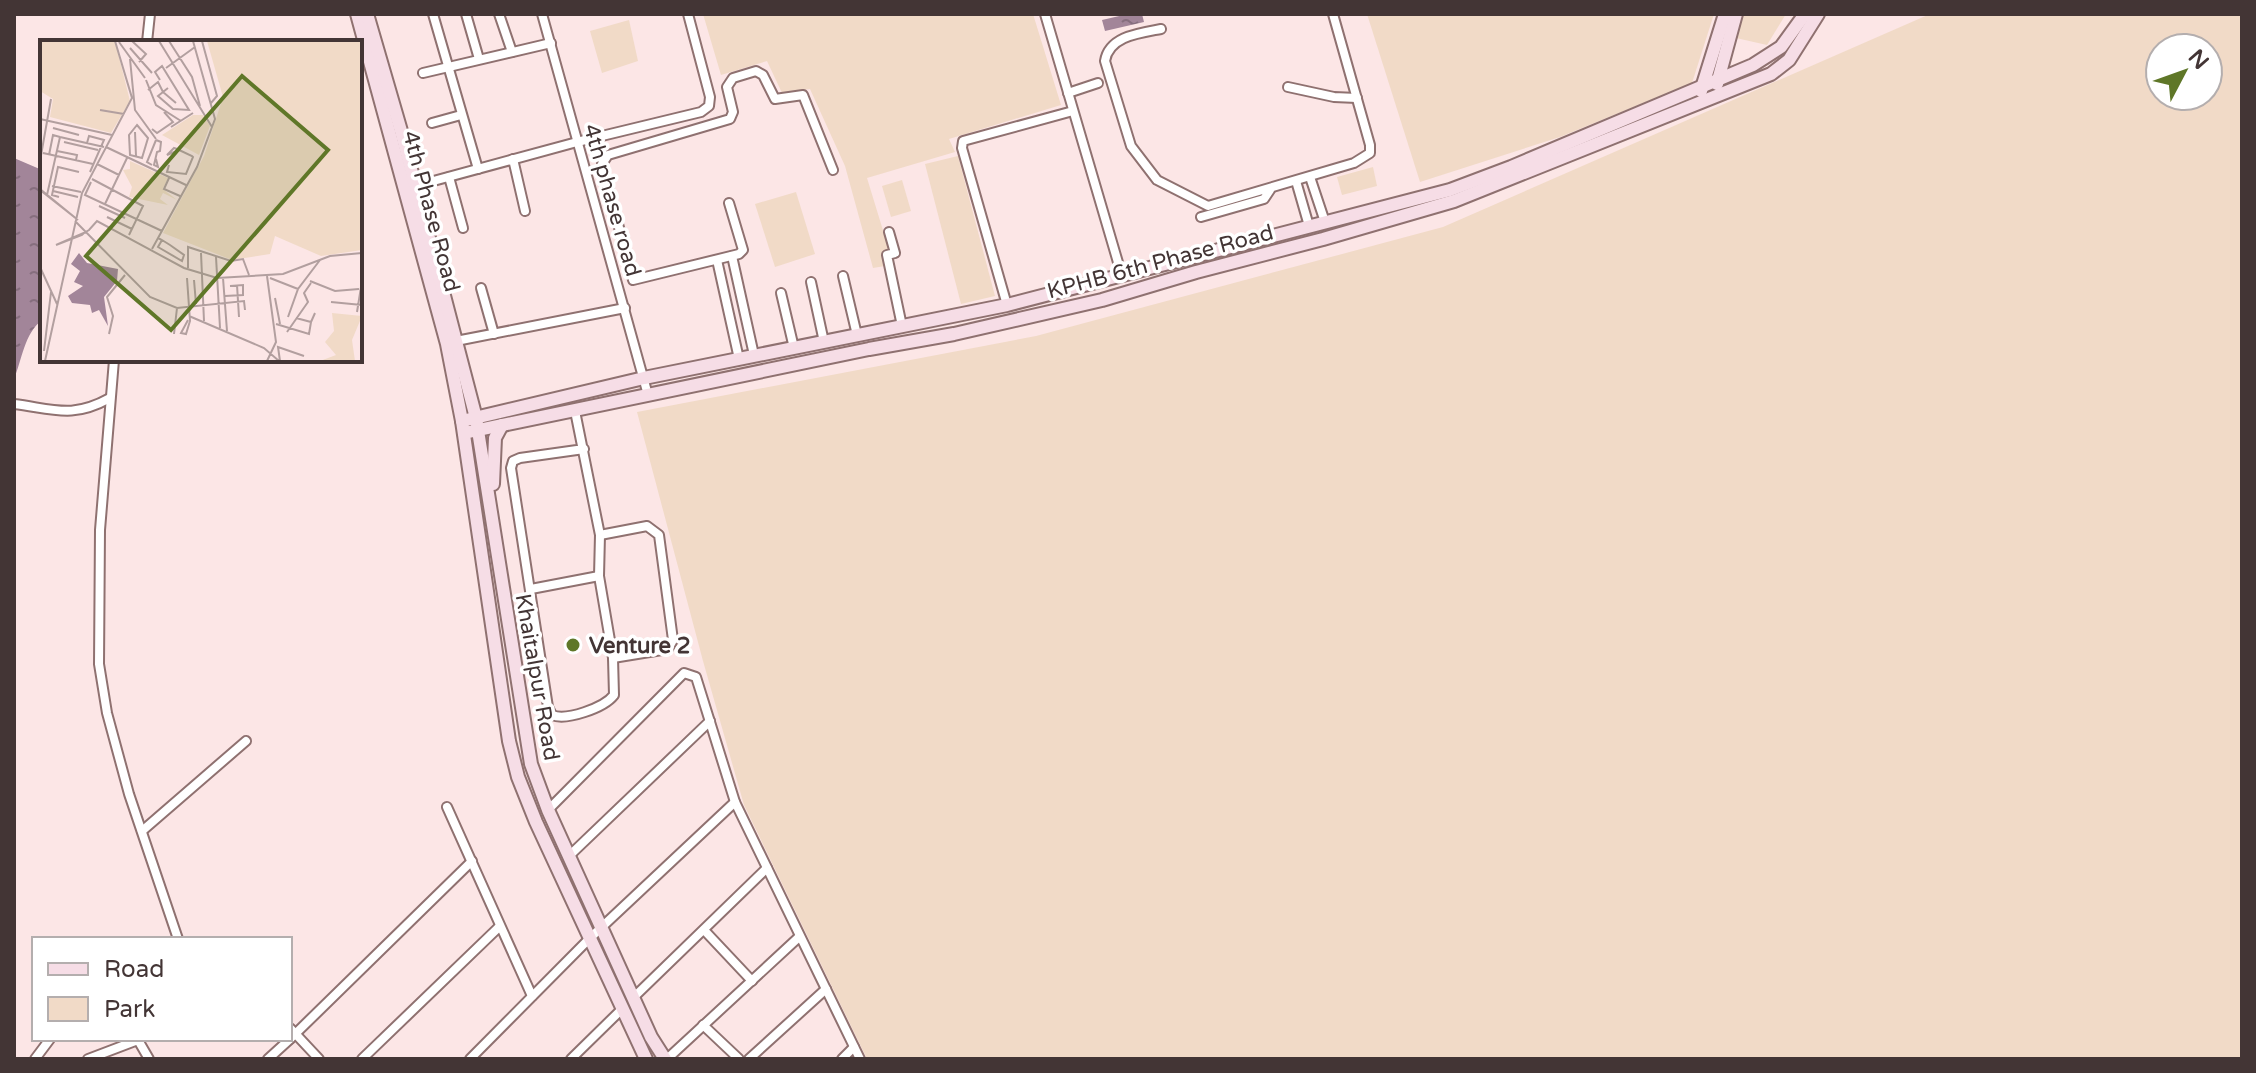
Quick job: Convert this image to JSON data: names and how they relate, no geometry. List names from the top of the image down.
{
  "streets": {
    "street": [
      "4th phase road",
      "4th Phase Road",
      "KPHB 6th Phase Road",
      "Khaitalpur Road"
    ]
  },
  "crossings": [
    ["4th phase road", "KPHB 6th Phase Road"],
    ["4th Phase Road", "KPHB 6th Phase Road"],
    ["4th Phase Road", "Khaitalpur Road"],
    ["KPHB 6th Phase Road", "Khaitalpur Road"]
  ],
  "places": ["Venture 2"],
  "legend": ["Road", "Park"],
  "north": "top right"
}
